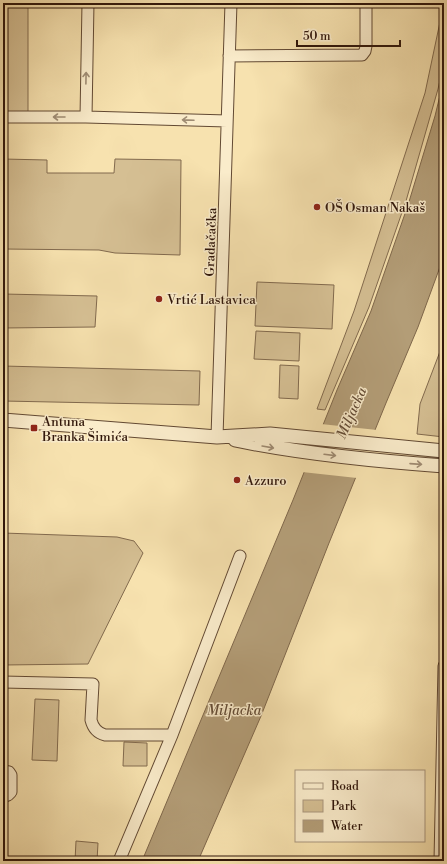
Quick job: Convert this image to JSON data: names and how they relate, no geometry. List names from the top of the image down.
{
  "streets": {
    "street": ["Gradačačka"]
  },
  "water": ["Miljacka"],
  "places": {
    "other": ["OŠ Osman Nakaš", "Vrtić Lastavica", "Azzuro"],
    "transit": ["Antuna Branka Šimića"]
  },
  "legend": ["Road", "Park", "Water"],
  "scale_bar": "50 m"
}
